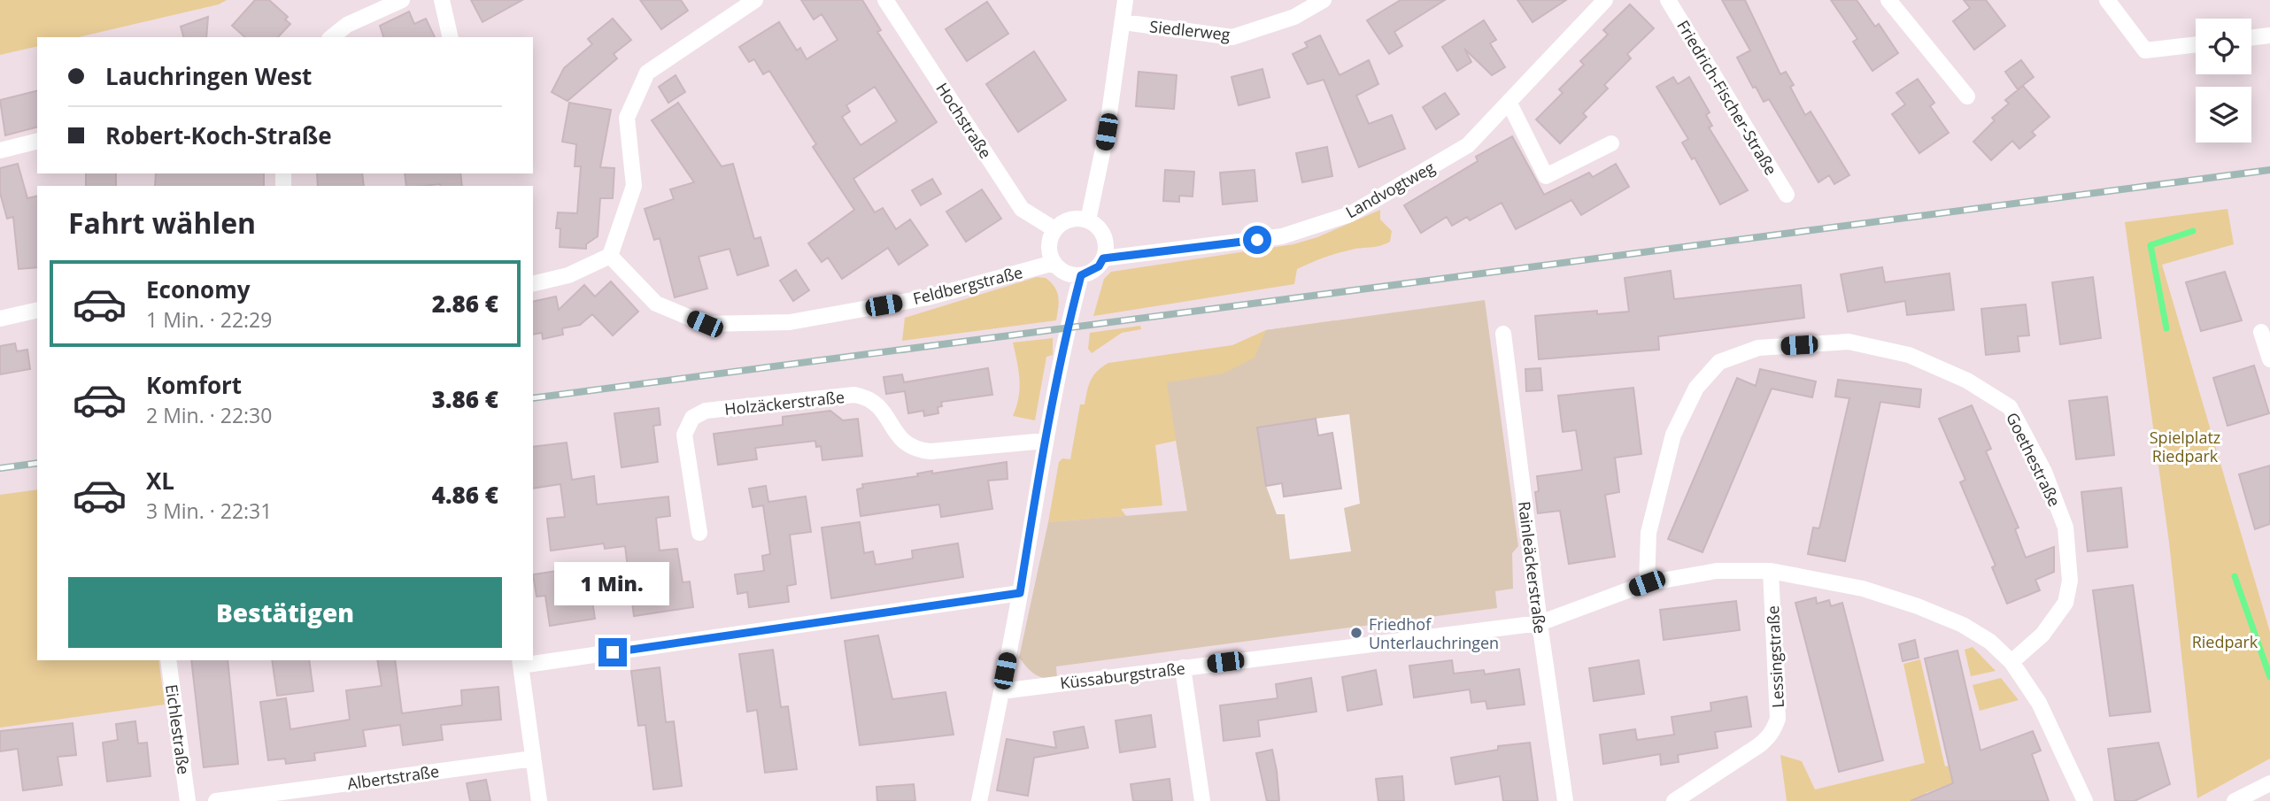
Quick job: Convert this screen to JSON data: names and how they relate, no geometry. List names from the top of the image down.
{
  "streets": {
    "street": [
      "Siedlerweg",
      "Friedrich-Fischer-Straße",
      "Hochstraße",
      "Landvogtweg",
      "Feldbergstraße",
      "Holzäckerstraße",
      "Goethestraße",
      "Rainleäckerstraße",
      "Lessingstraße",
      "Küssaburgstraße",
      "Eichlestraße",
      "Albertstraße"
    ]
  },
  "crossings": [
    ["Hochstraße", "Landvogtweg"],
    ["Hochstraße", "Feldbergstraße"],
    ["Landvogtweg", "Feldbergstraße"],
    ["Goethestraße", "Küssaburgstraße"],
    ["Rainleäckerstraße", "Küssaburgstraße"],
    ["Lessingstraße", "Küssaburgstraße"]
  ],
  "parks": ["Spielplatz Riedpark", "Riedpark"],
  "places": ["Friedhof Unterlauchringen"],
  "page": {
    "banner": ["Lauchringen West", "Robert-Koch-Straße"],
    "heading": "Fahrt wählen",
    "list": [
      {
        "name": "Economy",
        "note": "1 Min. · 22:29",
        "value": "2.86 €"
      },
      {
        "name": "Komfort",
        "note": "2 Min. · 22:30",
        "value": "3.86 €"
      },
      {
        "name": "XL",
        "note": "3 Min. · 22:31",
        "value": "4.86 €"
      }
    ],
    "bubble": "1 Min.",
    "buttons": "Bestätigen"
  }
}
